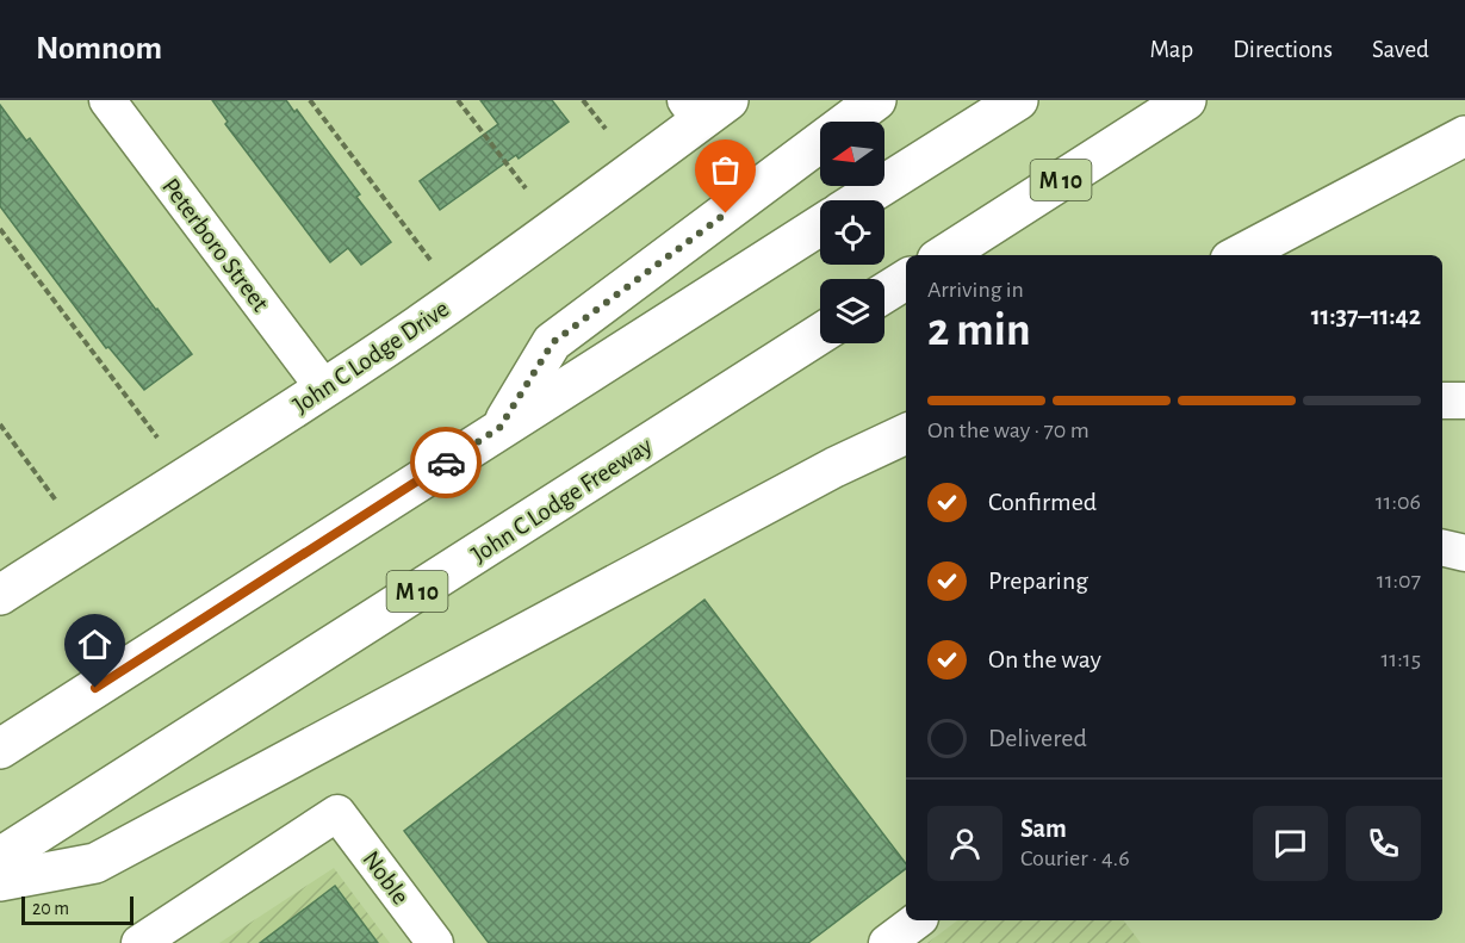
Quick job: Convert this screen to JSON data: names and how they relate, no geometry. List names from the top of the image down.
{
  "streets": {
    "main road": ["M 10", "John C Lodge Drive", "John C Lodge Freeway"],
    "street": ["Peterboro Street", "Noble"]
  },
  "crossings": [
    ["Peterboro Street", "John C Lodge Drive"]
  ],
  "scale_bar": "20 m",
  "north": "left",
  "page": {
    "header": "Nomnom",
    "nav": ["Map", "Directions", "Saved"],
    "heading": ["2 min", "Arriving in", "11:37–11:42"],
    "panel": ["Sam", "Courier · 4.6"],
    "bar": "On the way · 70 m",
    "list": [
      ["Confirmed", "11:06"],
      ["Preparing", "11:07"],
      ["On the way", "11:15"],
      "Delivered"
    ],
    "scale": "20 m"
  }
}
